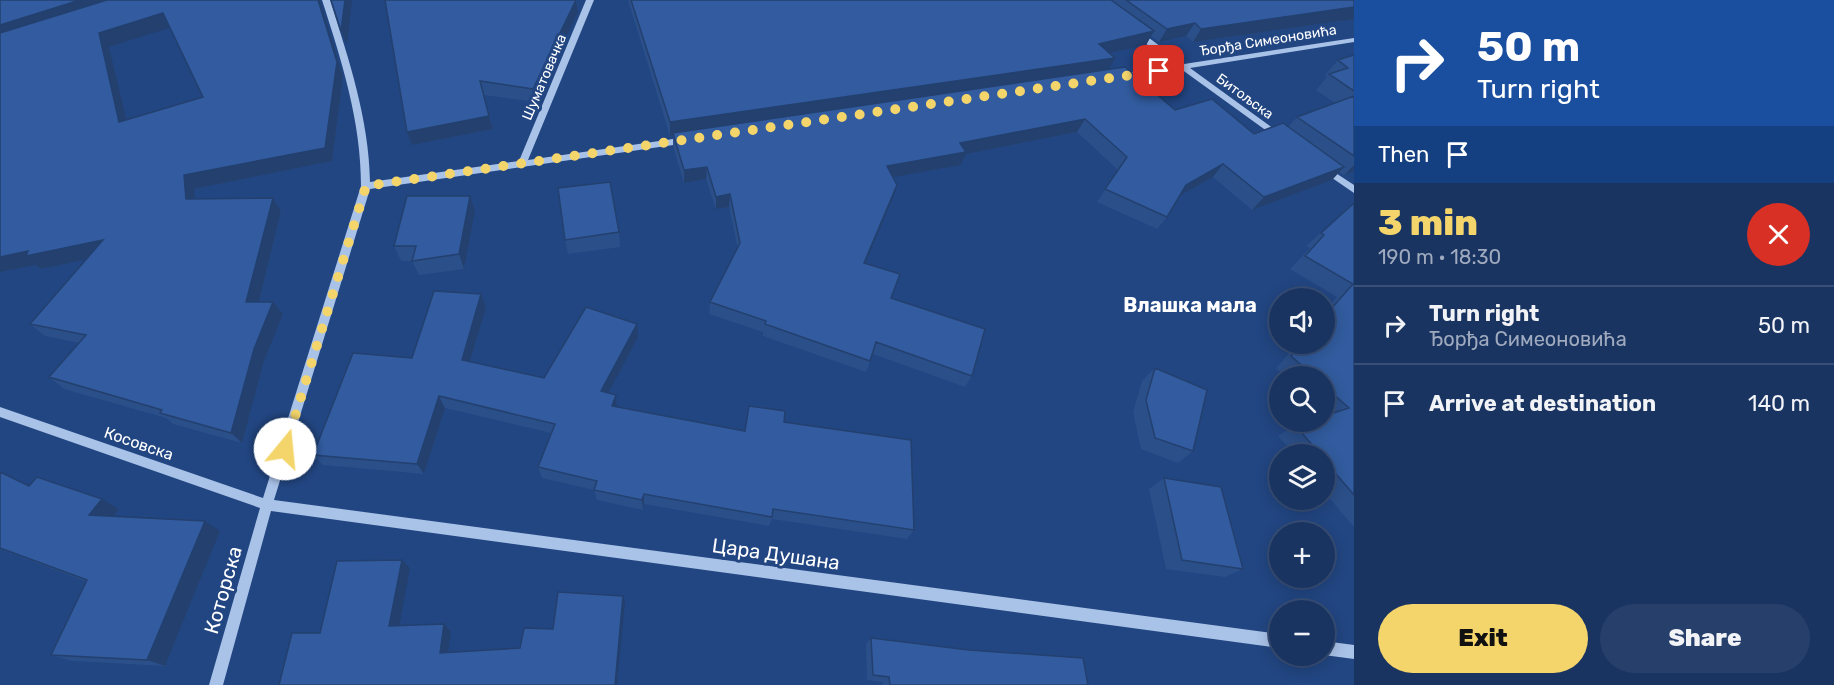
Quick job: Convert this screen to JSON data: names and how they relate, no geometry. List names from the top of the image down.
{
  "streets": {
    "street": [
      "Ђорђа Симеоновића",
      "Шуматовачка",
      "Битољска",
      "Косовска",
      "Цара Душана",
      "Которска"
    ]
  },
  "crossings": [
    ["Ђорђа Симеоновића", "Битољска"],
    ["Косовска", "Цара Душана"],
    ["Косовска", "Которска"],
    ["Цара Душана", "Которска"]
  ],
  "districts": ["Влашка мала"],
  "page": {
    "turn": ["50 m", "Turn right"],
    "then": "Then",
    "heading": ["3 min", "190 m · 18:30"],
    "list": [
      {
        "name": "Turn right",
        "note": "Ђорђа Симеоновића",
        "value": "50 m"
      },
      {
        "name": "Arrive at destination",
        "value": "140 m"
      }
    ],
    "map_buttons": ["+", "−"],
    "buttons": ["Exit", "Share"]
  }
}
